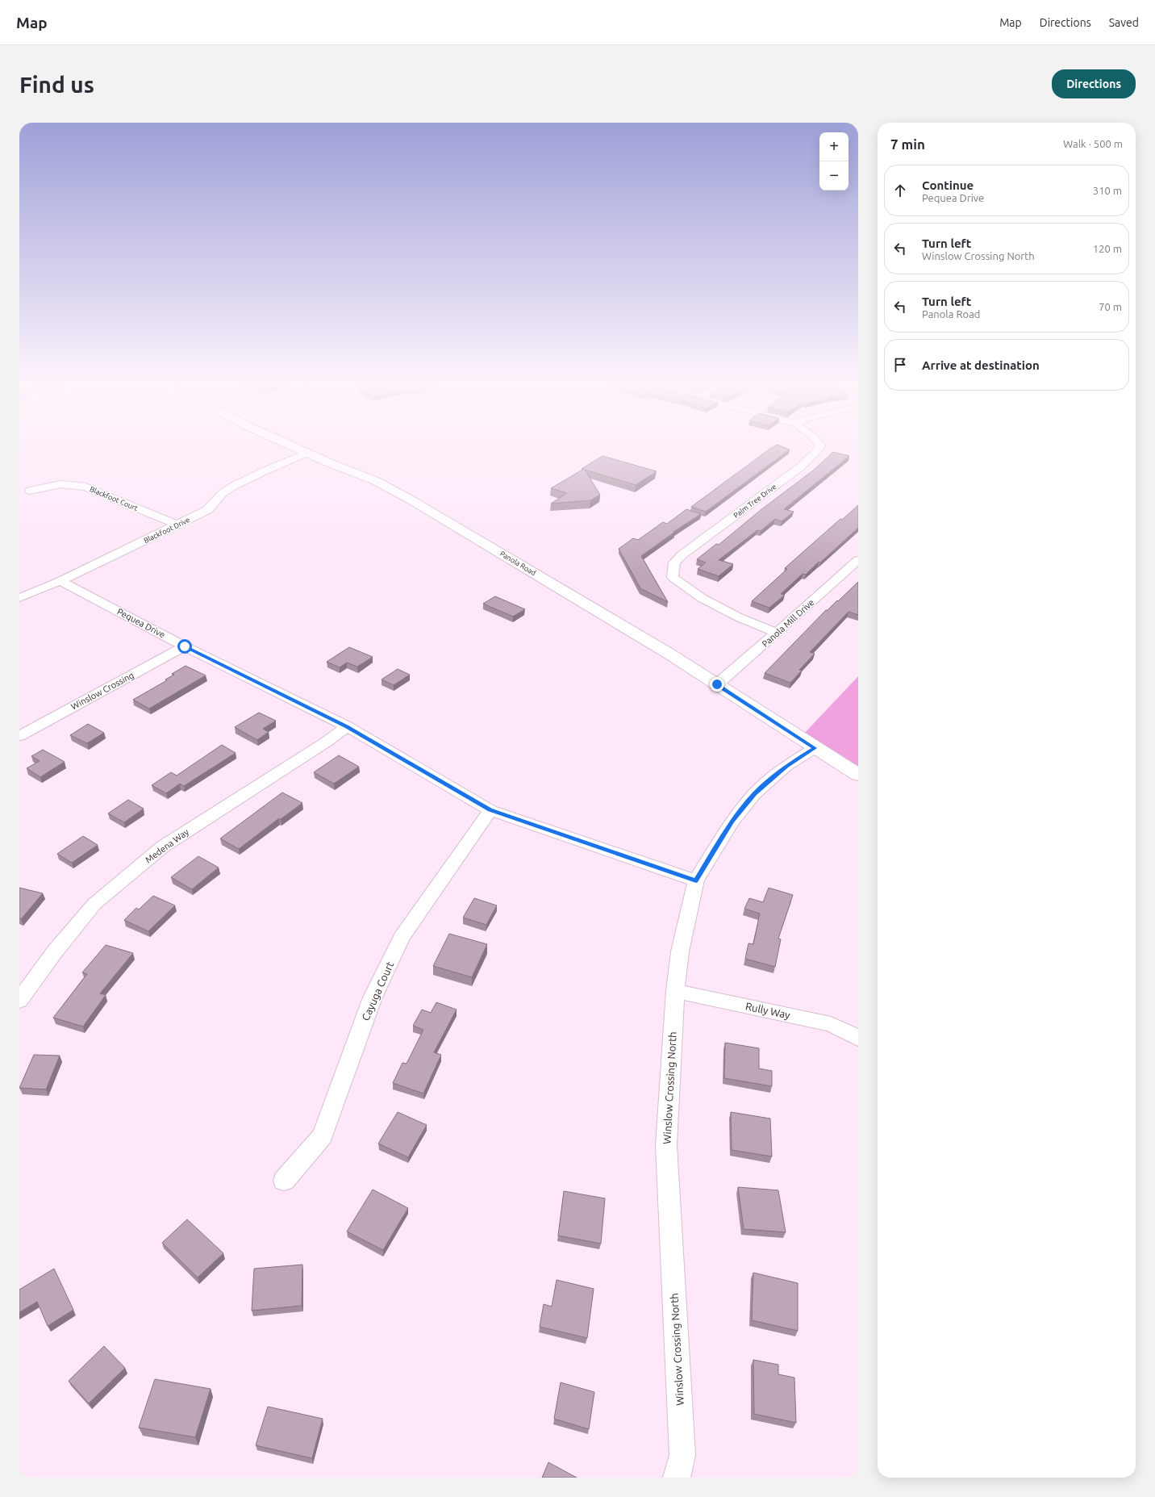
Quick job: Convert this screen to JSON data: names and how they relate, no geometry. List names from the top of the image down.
{
  "streets": {
    "main road": ["Panola Road"],
    "street": [
      "Blackfoot Court",
      "Palm Tree Drive",
      "Blackfoot Drive",
      "Pequea Drive",
      "Panola Mill Drive",
      "Winslow Crossing",
      "Medena Way",
      "Cayuga Court",
      "Rully Way",
      "Winslow Crossing North"
    ]
  },
  "crossings": [
    ["Blackfoot Court", "Blackfoot Drive"],
    ["Palm Tree Drive", "Panola Mill Drive"],
    ["Blackfoot Drive", "Panola Road"],
    ["Blackfoot Drive", "Pequea Drive"],
    ["Panola Road", "Panola Mill Drive"],
    ["Panola Road", "Winslow Crossing North"],
    ["Pequea Drive", "Winslow Crossing"],
    ["Pequea Drive", "Medena Way"],
    ["Pequea Drive", "Cayuga Court"],
    ["Pequea Drive", "Winslow Crossing North"],
    ["Rully Way", "Winslow Crossing North"]
  ],
  "page": {
    "header": "Map",
    "nav": ["Map", "Directions", "Saved"],
    "buttons": "Directions",
    "title": "Find us",
    "heading": ["7 min", "Walk · 500 m"],
    "map_buttons": ["+", "−"],
    "list": [
      ["Continue", "Pequea Drive", "310 m"],
      ["Turn left", "Winslow Crossing North", "120 m"],
      ["Turn left", "Panola Road", "70 m"],
      "Arrive at destination"
    ]
  }
}
